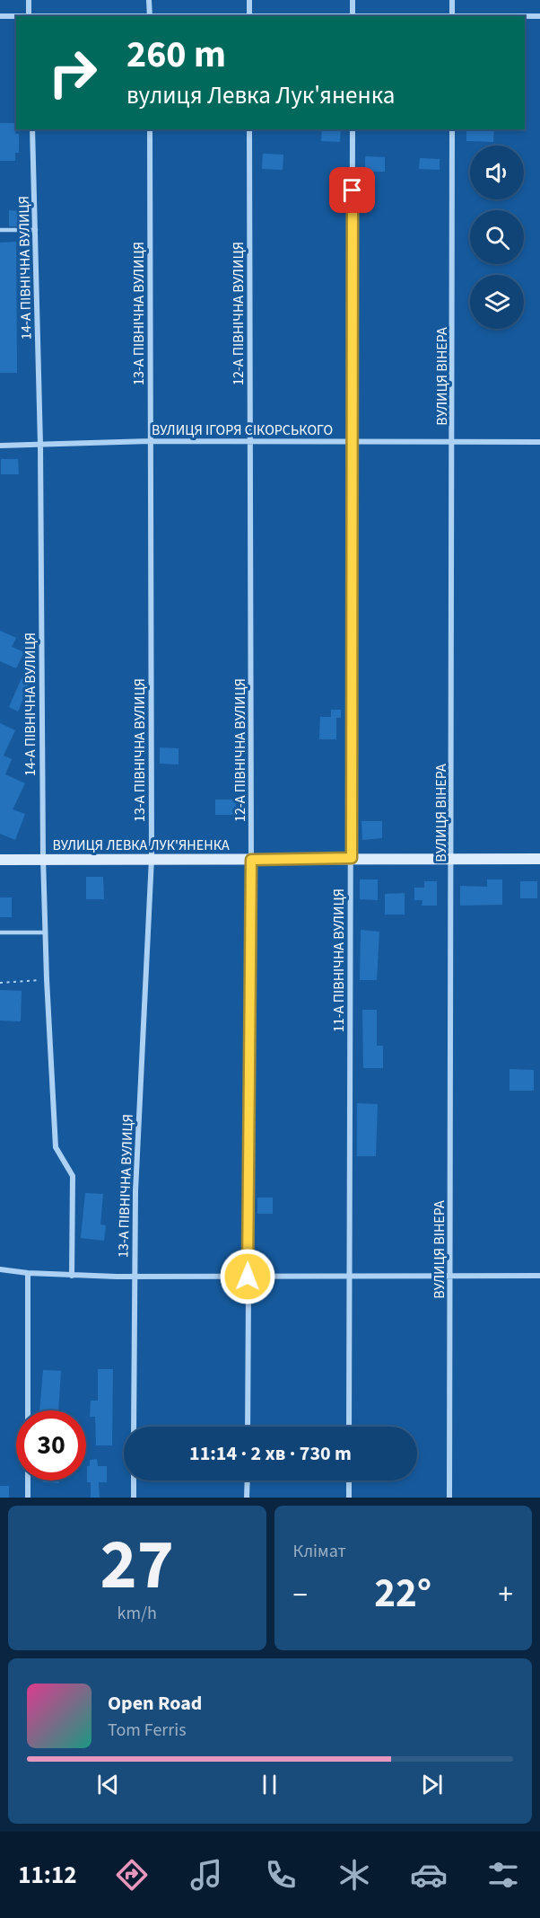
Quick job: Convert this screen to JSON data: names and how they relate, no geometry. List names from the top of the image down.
{
  "streets": {
    "street": [
      "14-А ПІВНІЧНА ВУЛИЦЯ",
      "13-А ПІВНІЧНА ВУЛИЦЯ",
      "12-А ПІВНІЧНА ВУЛИЦЯ",
      "ВУЛИЦЯ ВІНЕРА",
      "ВУЛИЦЯ ІГОРЯ СІКОРСЬКОГО",
      "ВУЛИЦЯ ЛЕВКА ЛУК'ЯНЕНКА",
      "11-А ПІВНІЧНА ВУЛИЦЯ"
    ]
  },
  "crossings": [
    ["14-А ПІВНІЧНА ВУЛИЦЯ", "ВУЛИЦЯ ІГОРЯ СІКОРСЬКОГО"],
    ["14-А ПІВНІЧНА ВУЛИЦЯ", "ВУЛИЦЯ ЛЕВКА ЛУК'ЯНЕНКА"],
    ["13-А ПІВНІЧНА ВУЛИЦЯ", "ВУЛИЦЯ ІГОРЯ СІКОРСЬКОГО"],
    ["13-А ПІВНІЧНА ВУЛИЦЯ", "ВУЛИЦЯ ЛЕВКА ЛУК'ЯНЕНКА"],
    ["12-А ПІВНІЧНА ВУЛИЦЯ", "ВУЛИЦЯ ІГОРЯ СІКОРСЬКОГО"],
    ["12-А ПІВНІЧНА ВУЛИЦЯ", "ВУЛИЦЯ ЛЕВКА ЛУК'ЯНЕНКА"],
    ["ВУЛИЦЯ ВІНЕРА", "ВУЛИЦЯ ІГОРЯ СІКОРСЬКОГО"],
    ["ВУЛИЦЯ ВІНЕРА", "ВУЛИЦЯ ЛЕВКА ЛУК'ЯНЕНКА"],
    ["ВУЛИЦЯ ІГОРЯ СІКОРСЬКОГО", "11-А ПІВНІЧНА ВУЛИЦЯ"],
    ["ВУЛИЦЯ ЛЕВКА ЛУК'ЯНЕНКА", "11-А ПІВНІЧНА ВУЛИЦЯ"]
  ],
  "page": {
    "turn": ["260 m", "вулиця Левка Лук'яненка"],
    "limit": "30",
    "trip": "11:14 · 2 хв · 730 m",
    "tile": [
      ["27", "km/h"],
      "Клімат"
    ],
    "heat": ["−", "22°", "+"],
    "song": ["Open Road", "Tom Ferris"],
    "tabs": "11:12"
  }
}
